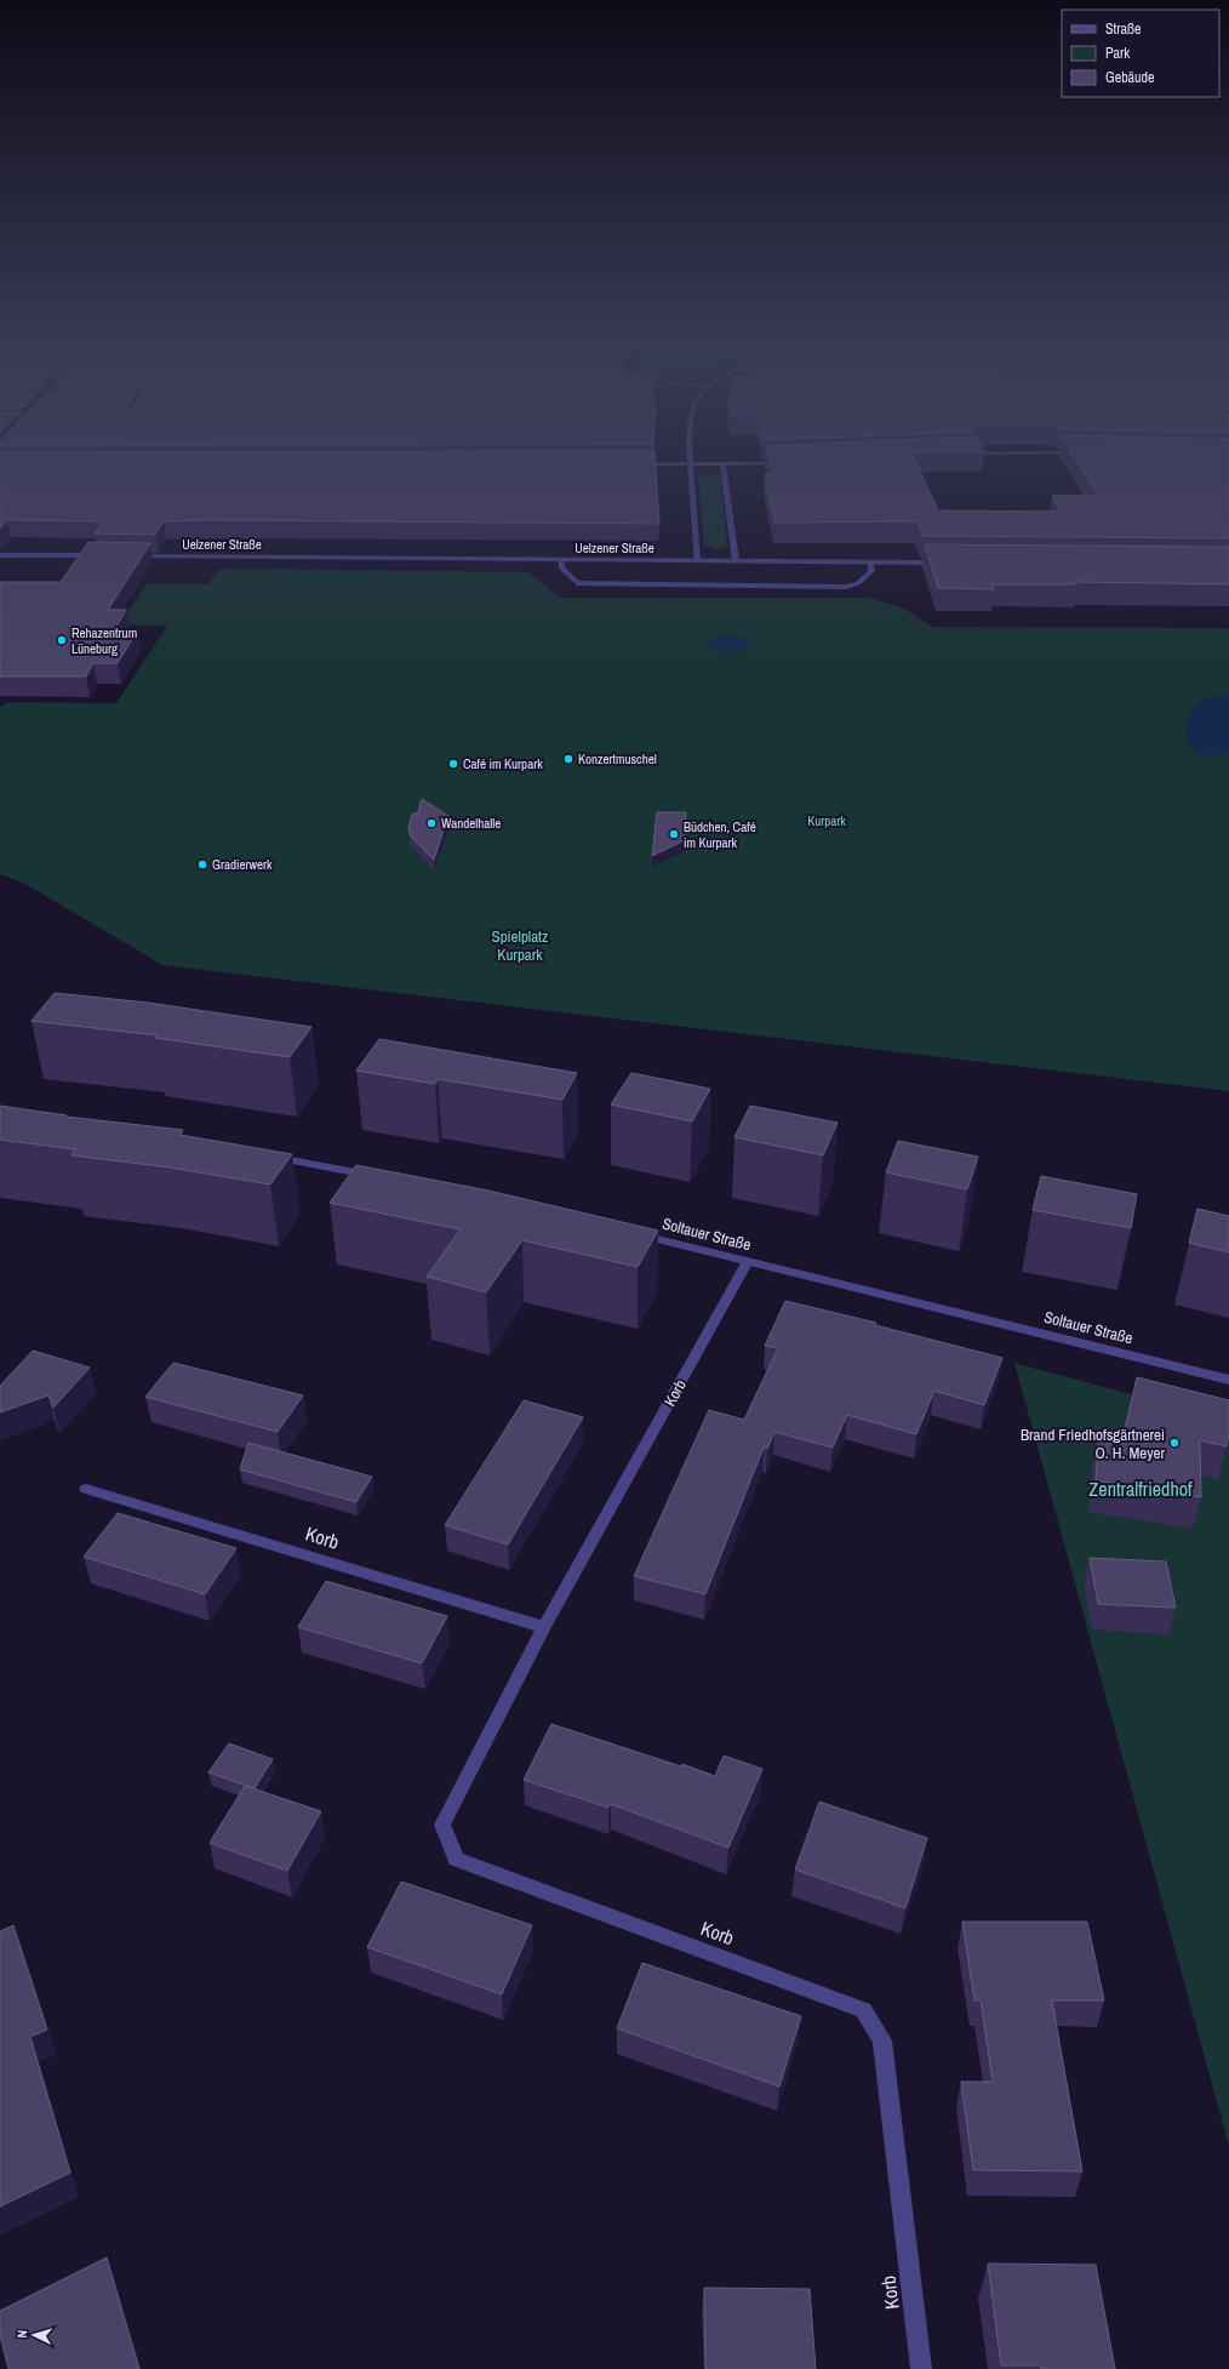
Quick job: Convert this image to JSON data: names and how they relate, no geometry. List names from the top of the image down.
{
  "streets": {
    "street": ["Uelzener Straße", "Soltauer Straße", "Korb"]
  },
  "crossings": [
    ["Soltauer Straße", "Korb"]
  ],
  "parks": ["Kurpark", "Spielplatz Kurpark", "Zentralfriedhof"],
  "places": [
    "Rehazentrum Lüneburg",
    "Konzertmuschel",
    "Café im Kurpark",
    "Wandelhalle",
    "Büdchen, Café im Kurpark",
    "Gradierwerk",
    "Brand Friedhofsgärtnerei O. H. Meyer"
  ],
  "legend": ["Straße", "Park", "Gebäude"],
  "north": "left"
}
